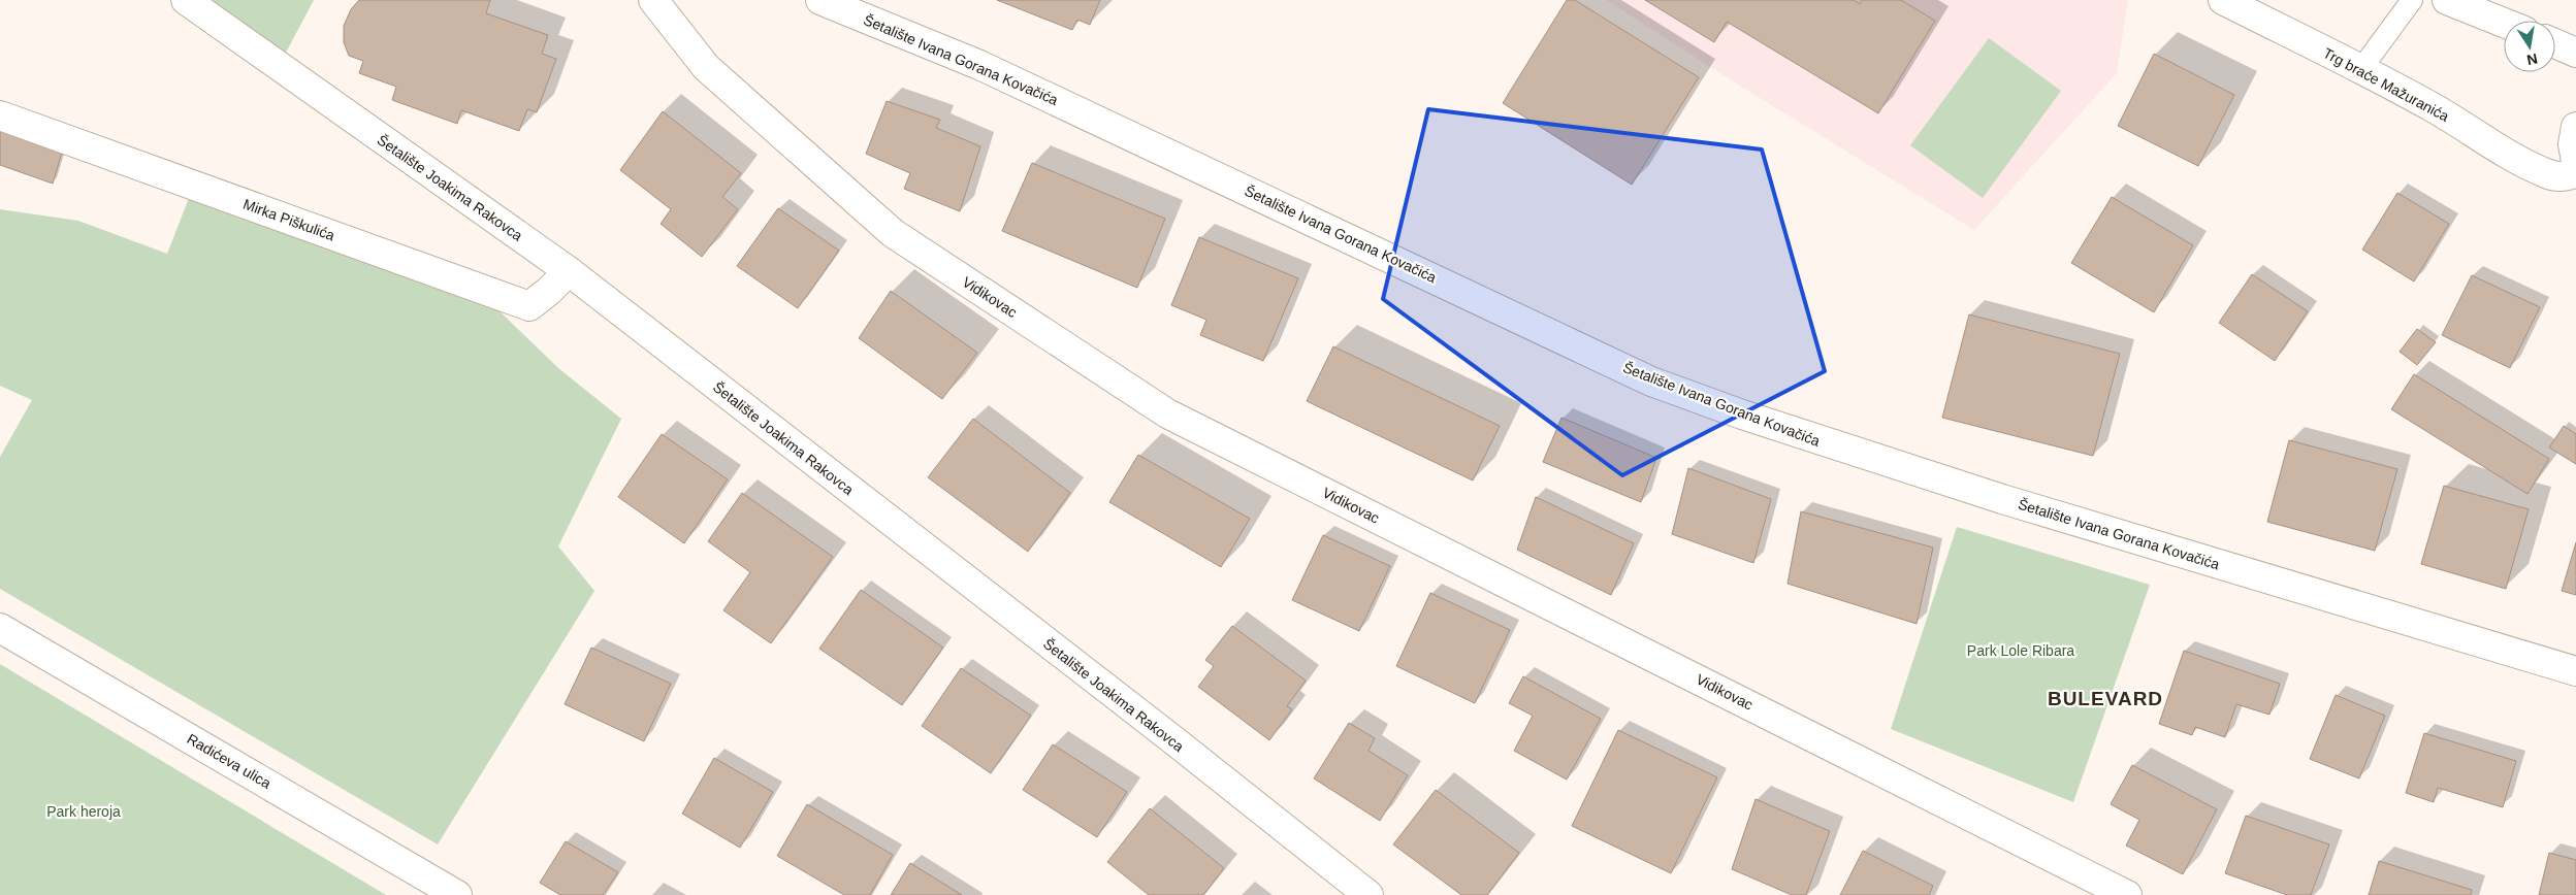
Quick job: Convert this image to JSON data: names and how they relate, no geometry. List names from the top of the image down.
{
  "streets": {
    "street": [
      "Šetalište Ivana Gorana Kovačića",
      "Trg braće Mažuranića",
      "Šetalište Joakima Rakovca",
      "Mirka Piškulića",
      "Vidikovac",
      "Radićeva ulica"
    ]
  },
  "crossings": [
    ["Šetalište Joakima Rakovca", "Mirka Piškulića"]
  ],
  "districts": ["BULEVARD"],
  "parks": ["Park Lole Ribara", "Park heroja"],
  "north": "bottom"
}
